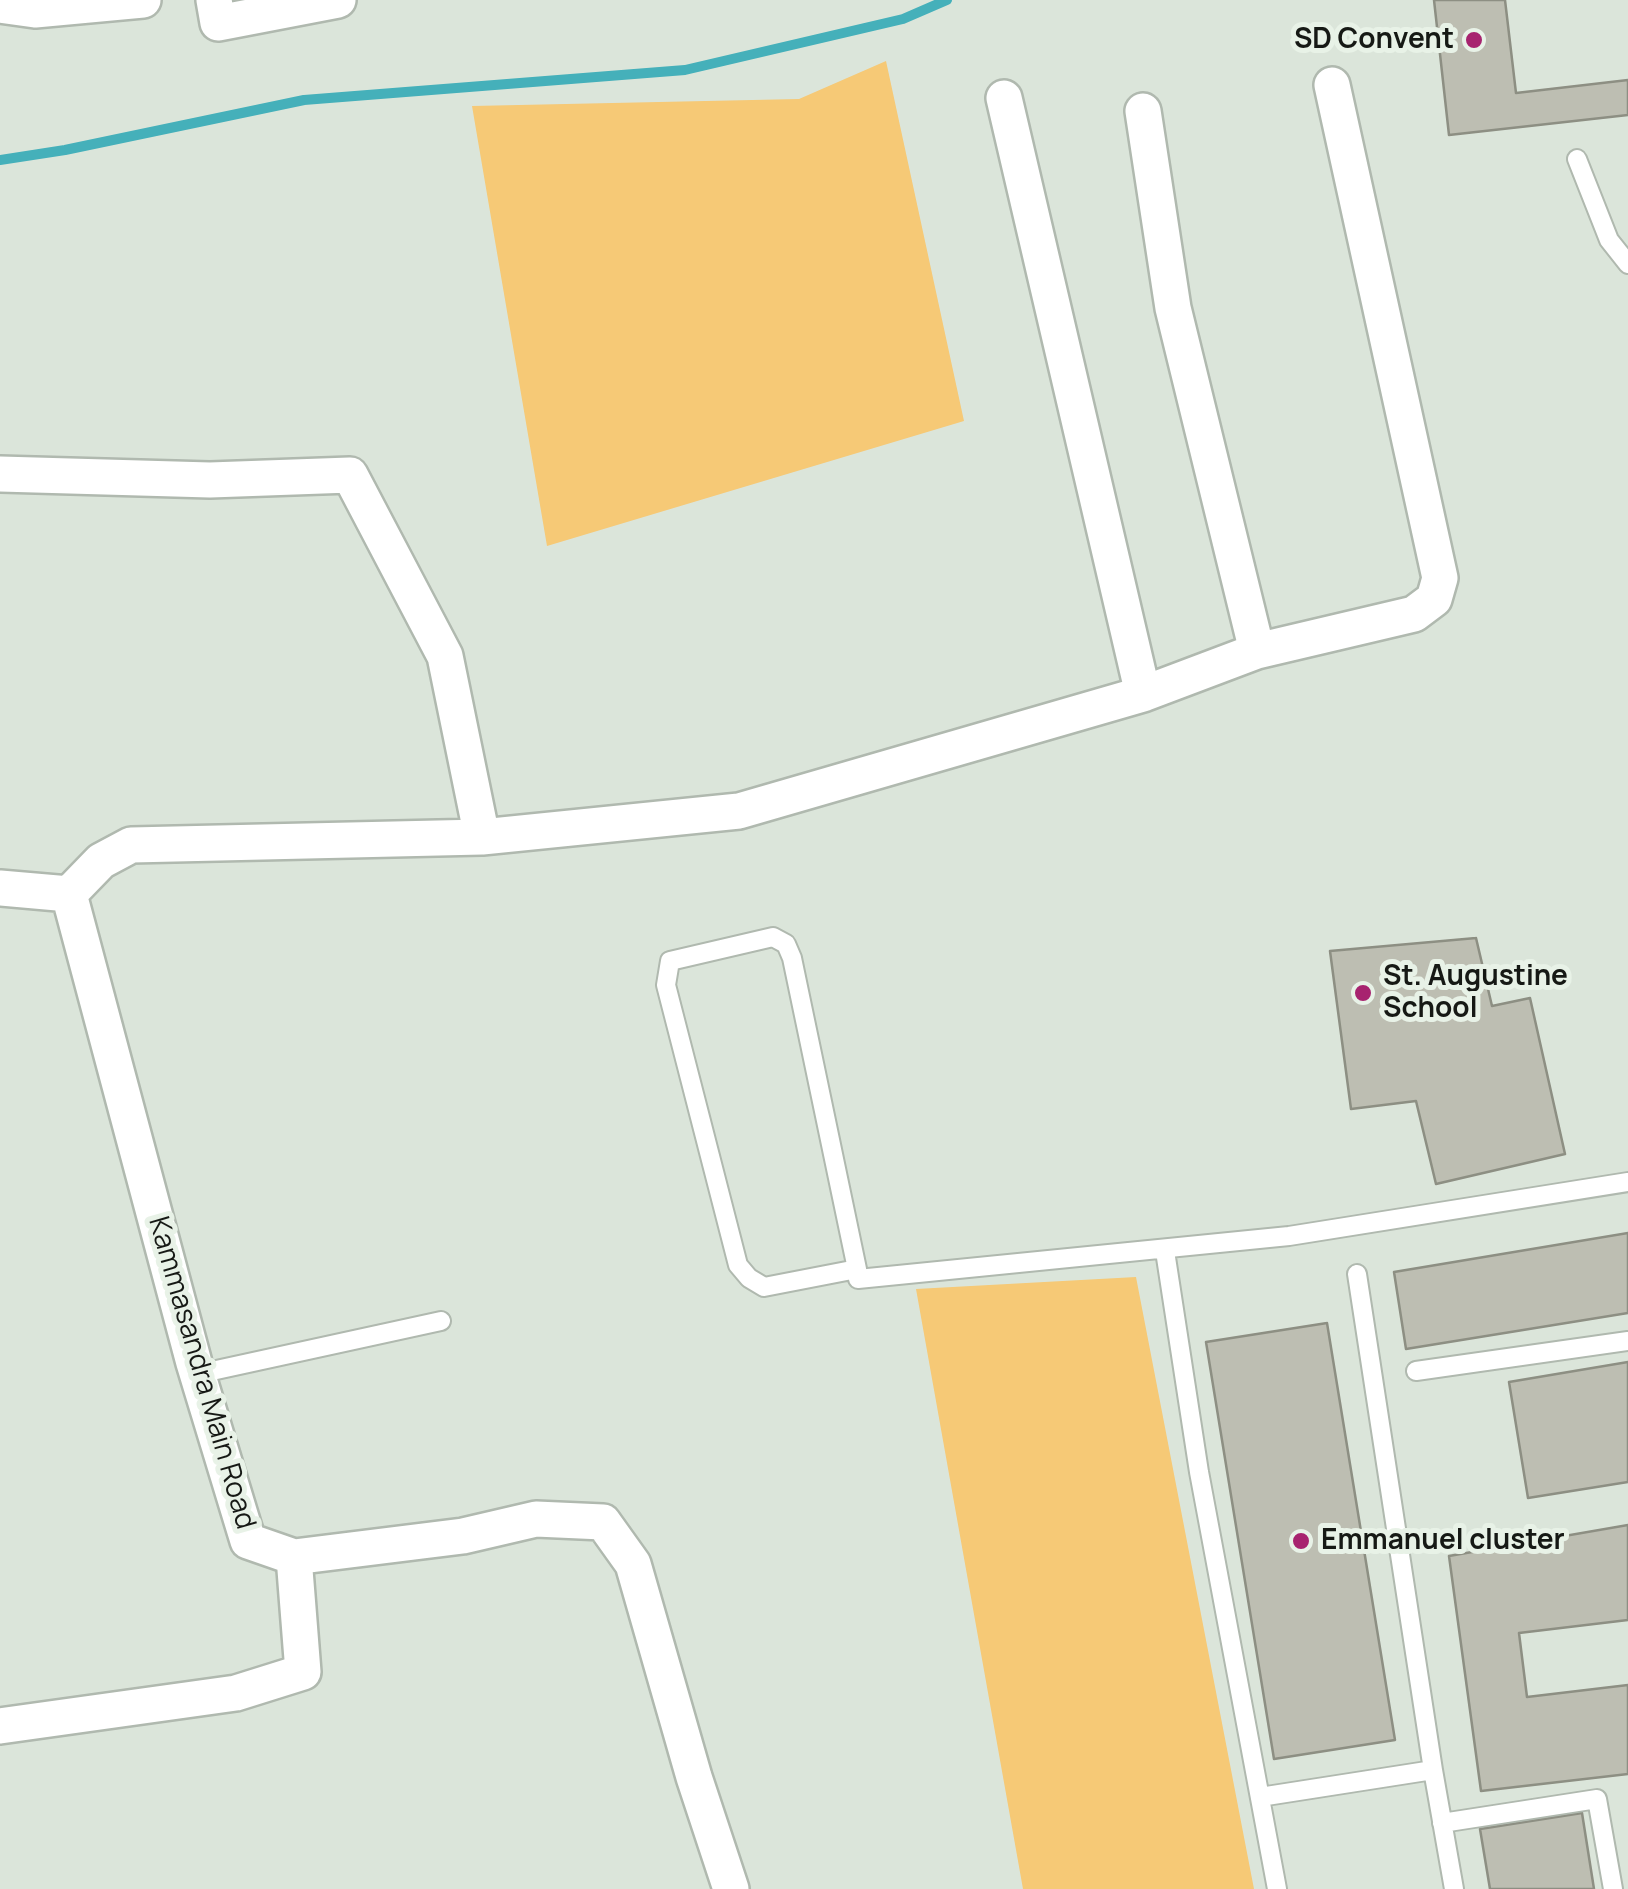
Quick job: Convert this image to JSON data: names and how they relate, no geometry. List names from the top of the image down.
{
  "streets": {
    "street": ["Kammasandra Main Road"]
  },
  "places": ["SD Convent", "St. Augustine School", "Emmanuel cluster"]
}
